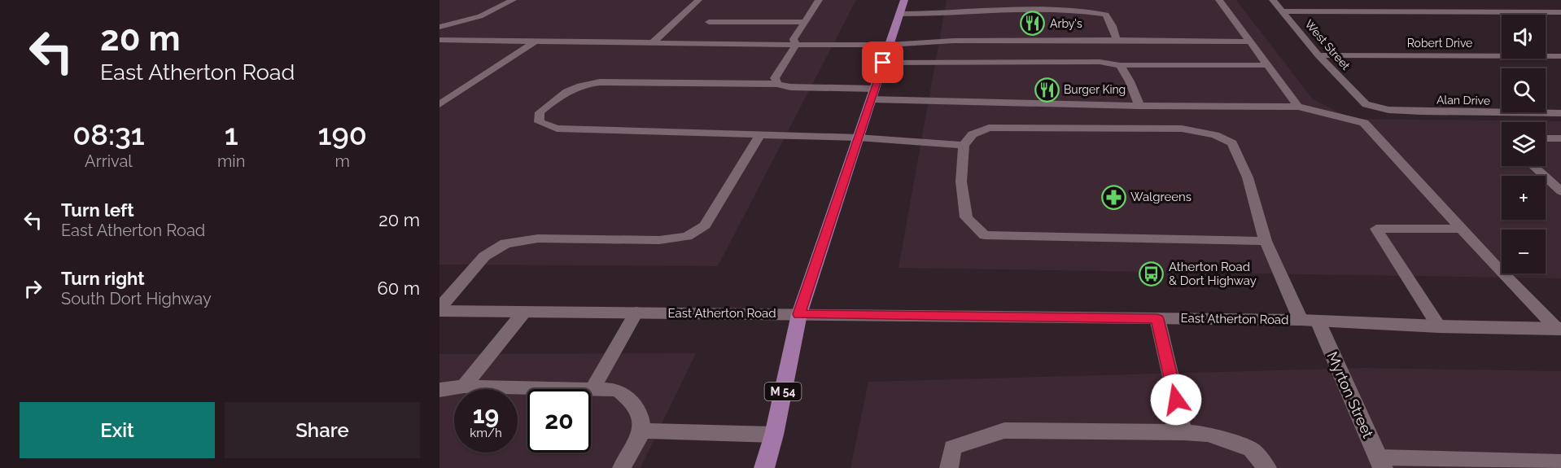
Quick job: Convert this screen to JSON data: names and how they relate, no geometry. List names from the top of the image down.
{
  "streets": {
    "main road": ["M 54"],
    "street": ["East Atherton Road", "Myrton Street"],
    "lane": ["Robert Drive", "West Street", "Alan Drive"]
  },
  "crossings": [
    ["Robert Drive", "West Street"],
    ["West Street", "Alan Drive"],
    ["East Atherton Road", "M 54"],
    ["East Atherton Road", "Myrton Street"]
  ],
  "places": {
    "restaurant": ["Arby's", "Burger King"],
    "pharmacy": ["Walgreens"],
    "bus stop": ["Atherton Road & Dort Highway"]
  },
  "page": {
    "turn": ["20 m", "East Atherton Road"],
    "map_buttons": ["+", "−"],
    "eta": [
      "08:31",
      "Arrival",
      "1",
      "min",
      "190",
      "m"
    ],
    "list": [
      {
        "name": "Turn left",
        "note": "East Atherton Road",
        "value": "20 m"
      },
      {
        "name": "Turn right",
        "note": "South Dort Highway",
        "value": "60 m"
      }
    ],
    "speed": "19 km/h",
    "limit": "20",
    "buttons": ["Exit", "Share"]
  }
}
